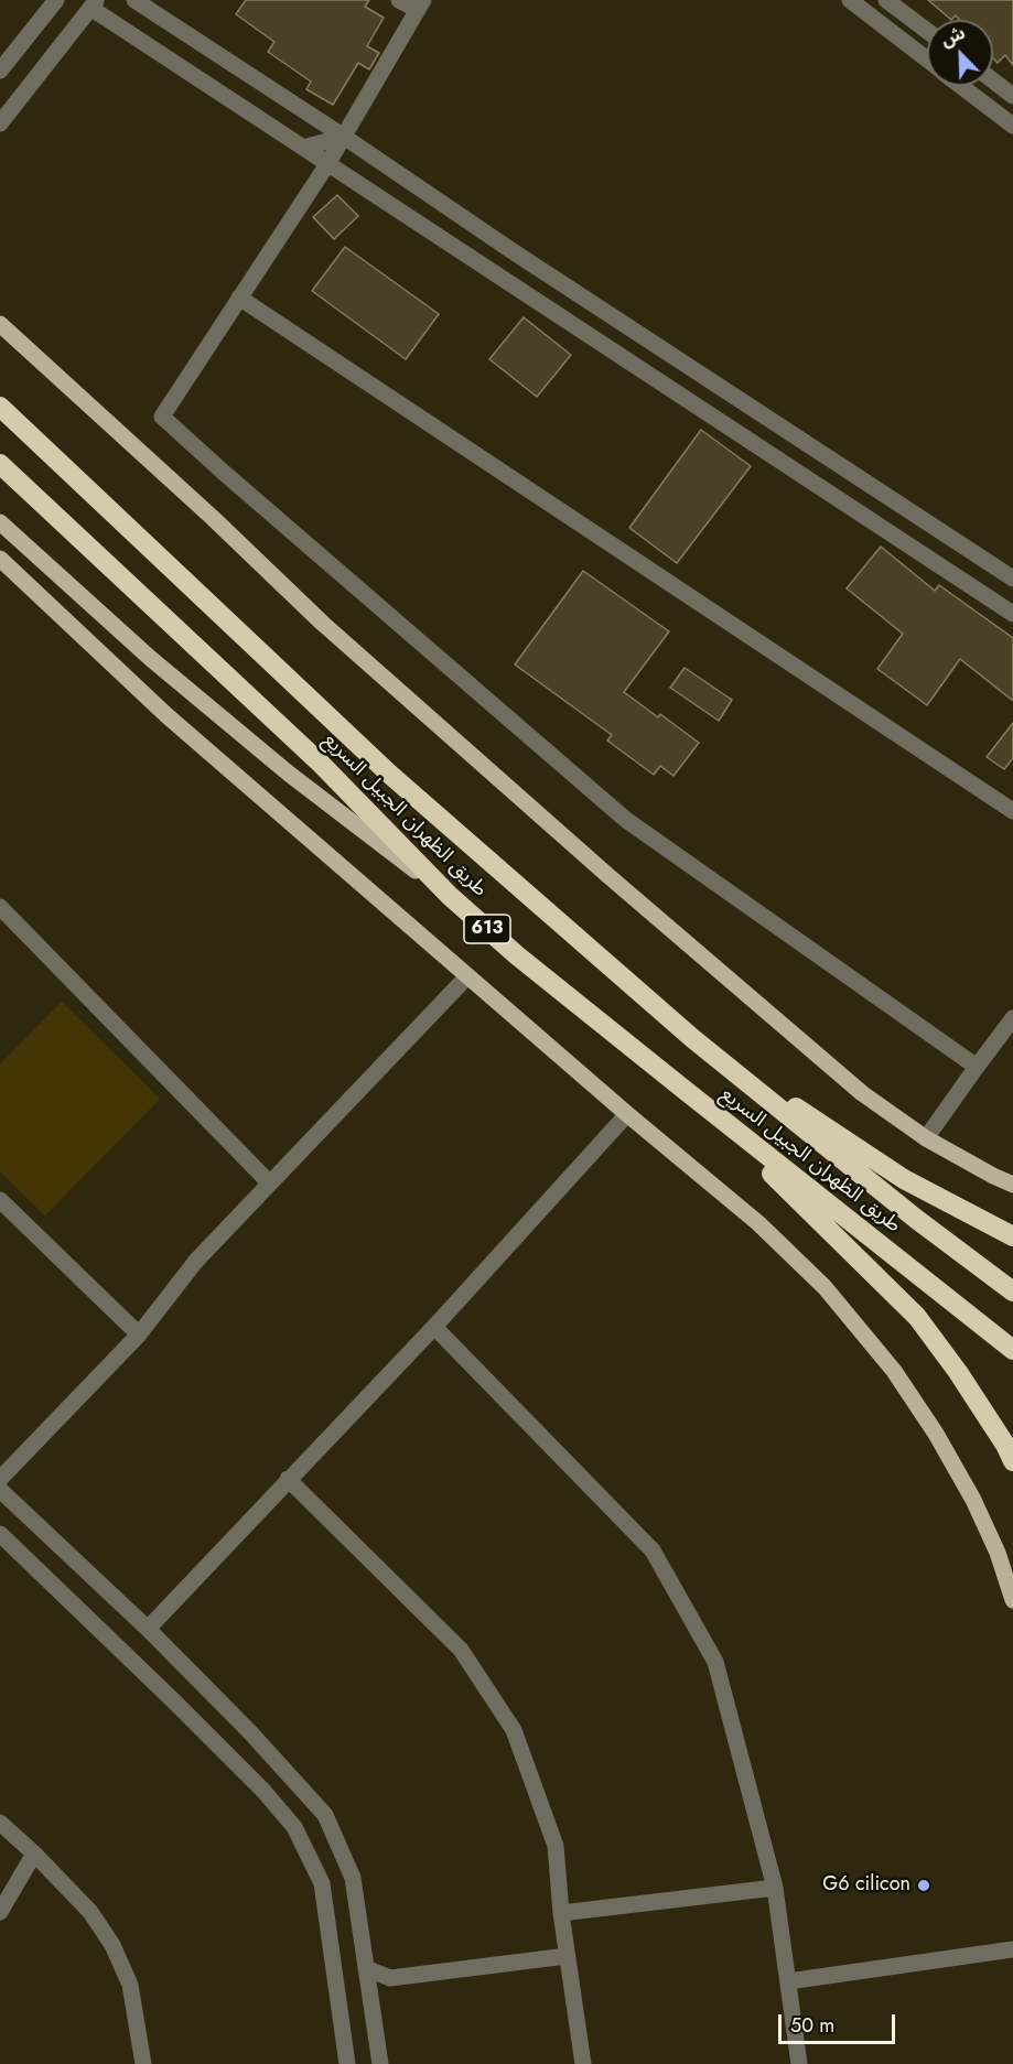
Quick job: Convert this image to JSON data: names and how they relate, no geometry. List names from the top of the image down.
{
  "streets": {
    "highway": ["طريق الظهران الجبيل السريع", "613"]
  },
  "places": ["G6 cilicon"],
  "scale_bar": "50 m",
  "north": "top left"
}
